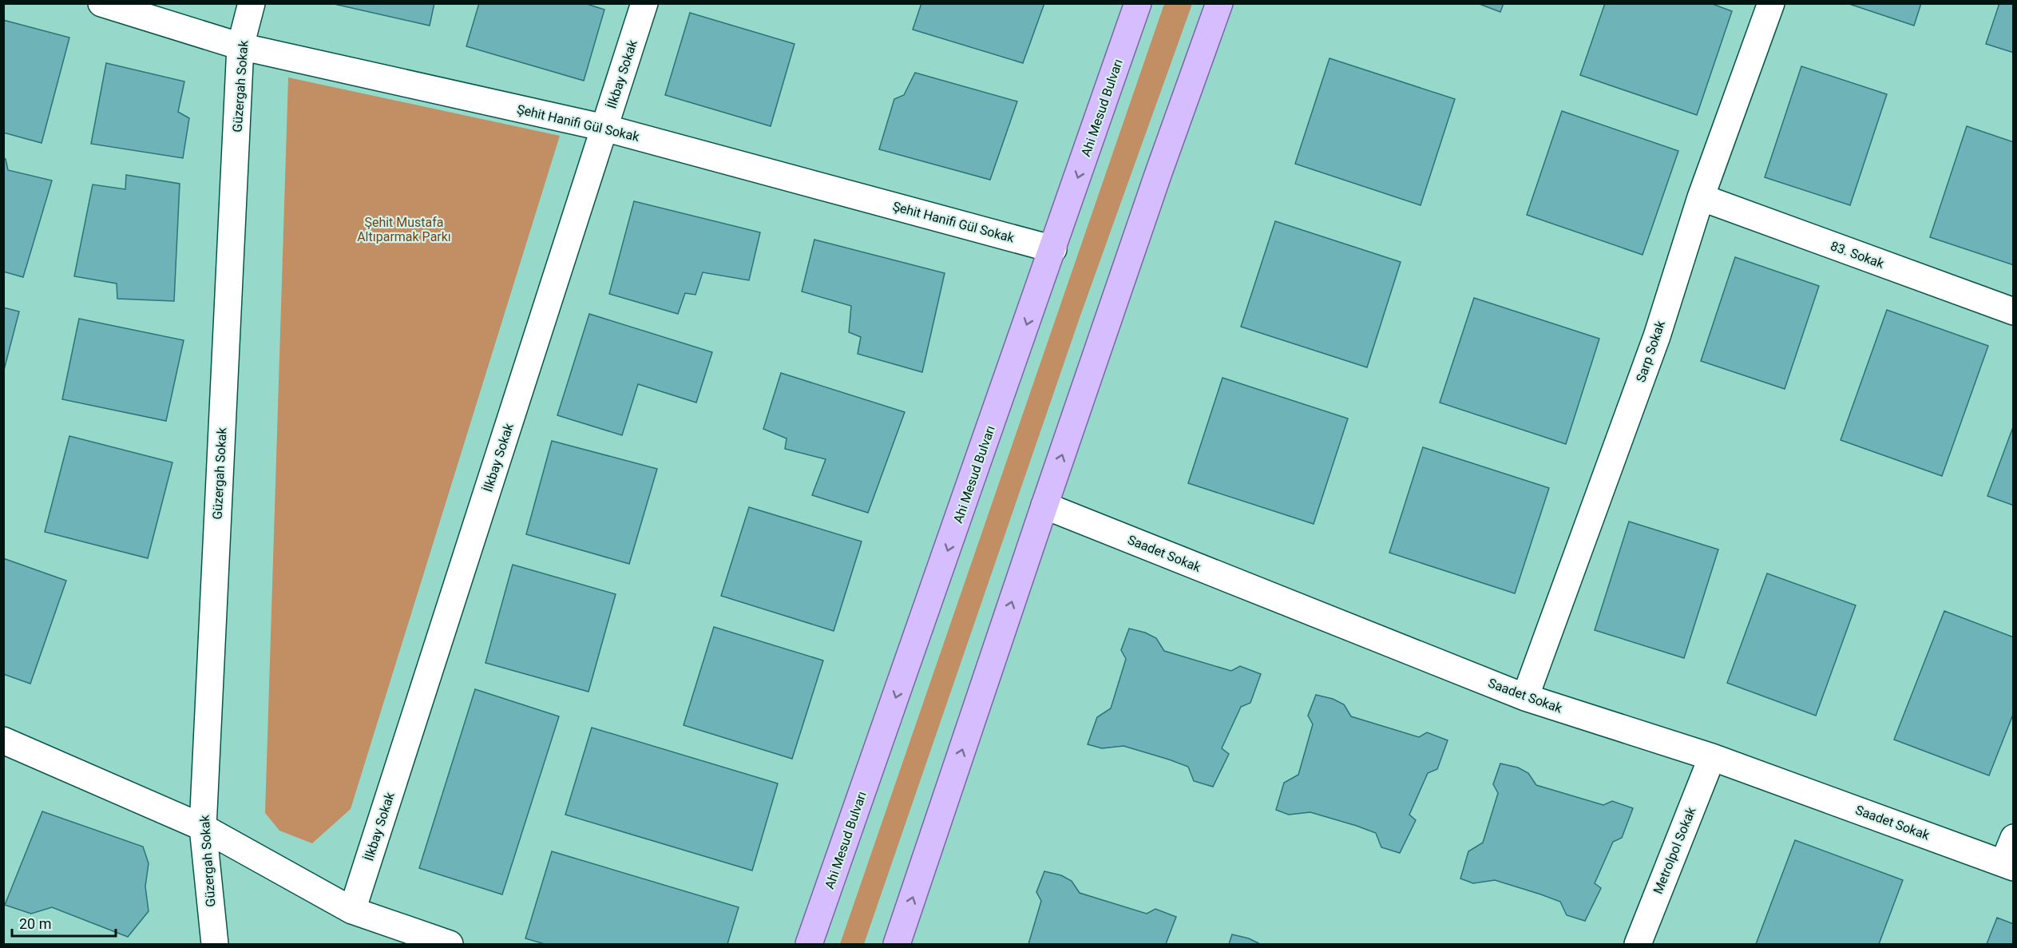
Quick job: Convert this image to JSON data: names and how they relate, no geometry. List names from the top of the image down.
{
  "streets": {
    "main road": ["Ahi Mesud Bulvarı"],
    "street": [
      "İlkbay Sokak",
      "Güzergah Sokak",
      "Şehit Hanifi Gül Sokak",
      "83. Sokak",
      "Sarp Sokak",
      "Saadet Sokak",
      "Metrolpol Sokak"
    ]
  },
  "crossings": [
    ["İlkbay Sokak", "Şehit Hanifi Gül Sokak"],
    ["Güzergah Sokak", "Şehit Hanifi Gül Sokak"],
    ["Ahi Mesud Bulvarı", "Şehit Hanifi Gül Sokak"],
    ["83. Sokak", "Sarp Sokak"],
    ["Sarp Sokak", "Saadet Sokak"],
    ["Saadet Sokak", "Metrolpol Sokak"]
  ],
  "parks": ["Şehit Mustafa Altıparmak Parkı"],
  "scale_bar": "20 m"
}
